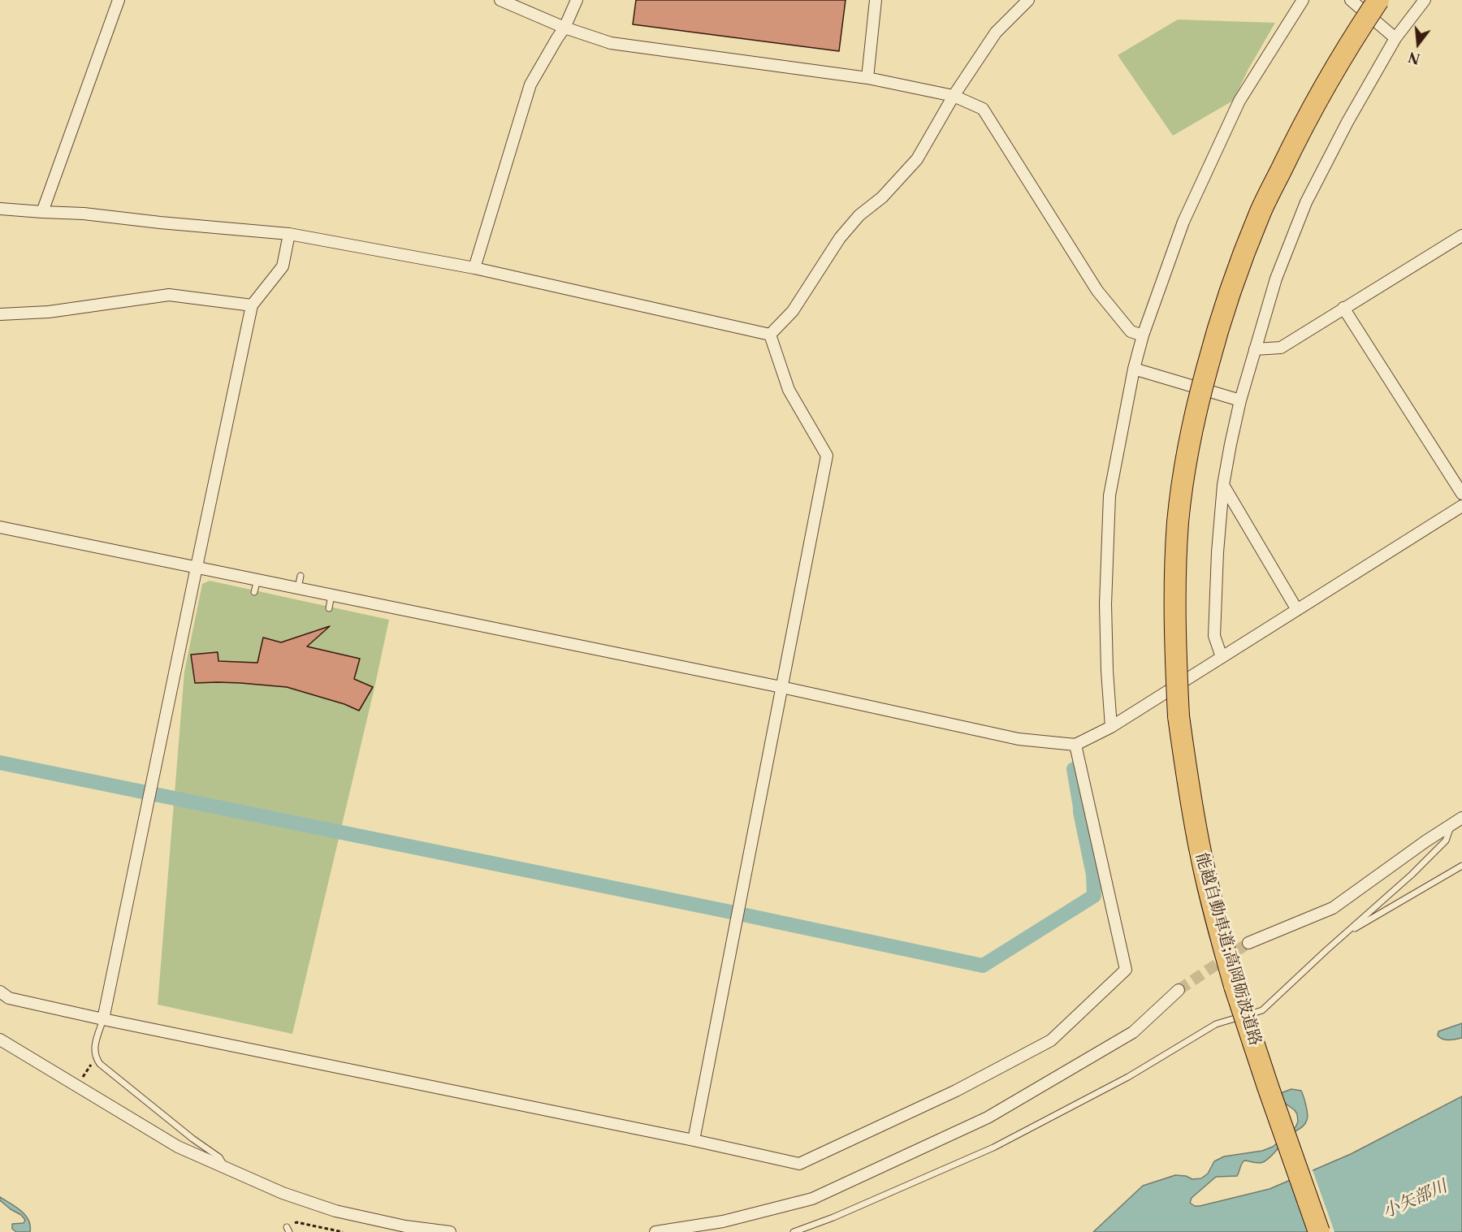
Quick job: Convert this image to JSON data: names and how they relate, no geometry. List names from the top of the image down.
{
  "streets": {
    "highway": ["能越自動車道;高岡砺波道路"]
  },
  "water": ["小矢部川"],
  "north": "bottom"
}
